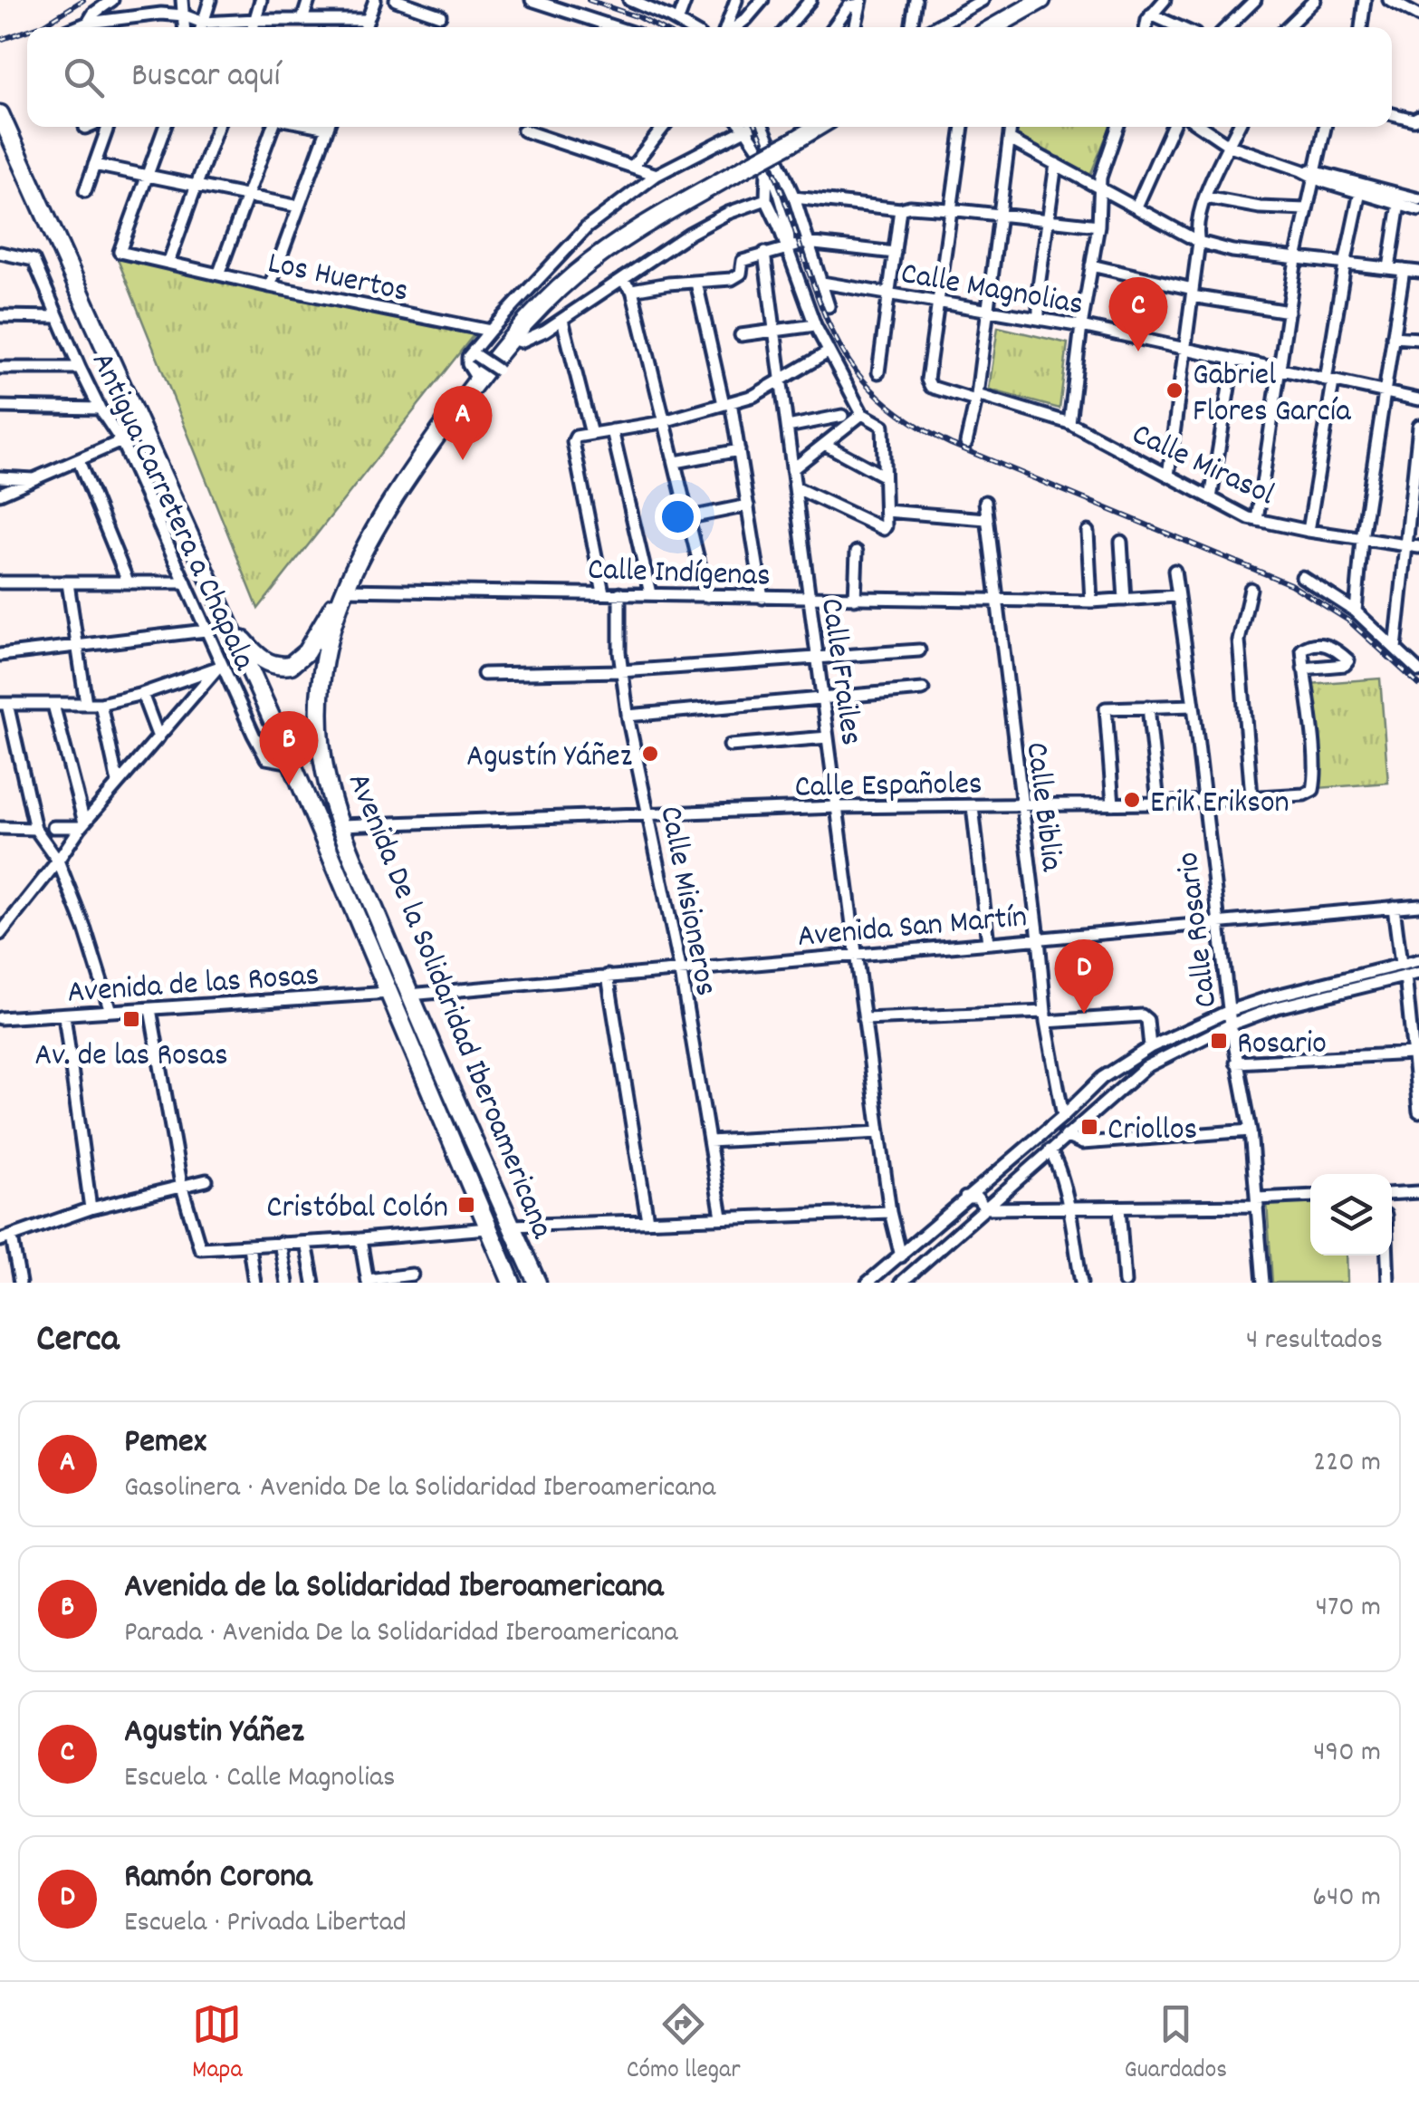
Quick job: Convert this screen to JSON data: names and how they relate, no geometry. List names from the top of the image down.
{
  "streets": {
    "highway": ["Avenida De la Solidaridad Iberoamericana"],
    "street": [
      "Los Huertos",
      "Calle Magnolias",
      "Calle Mirasol",
      "Antigua Carretera a Chapala",
      "Calle Indígenas",
      "Calle Frailes",
      "Calle Españoles",
      "Calle Biblia",
      "Calle Misioneros",
      "Avenida San Martín",
      "Calle Rosario",
      "Avenida de las Rosas"
    ]
  },
  "crossings": [
    ["Calle Magnolias", "Calle Mirasol"],
    ["Antigua Carretera a Chapala", "Avenida De la Solidaridad Iberoamericana"],
    ["Calle Indígenas", "Calle Frailes"],
    ["Calle Indígenas", "Calle Biblia"],
    ["Calle Indígenas", "Calle Misioneros"],
    ["Calle Indígenas", "Calle Rosario"],
    ["Calle Indígenas", "Avenida De la Solidaridad Iberoamericana"],
    ["Calle Frailes", "Calle Españoles"],
    ["Calle Frailes", "Avenida San Martín"],
    ["Calle Españoles", "Calle Biblia"],
    ["Calle Españoles", "Calle Misioneros"],
    ["Calle Españoles", "Calle Rosario"],
    ["Calle Españoles", "Avenida De la Solidaridad Iberoamericana"],
    ["Calle Biblia", "Avenida San Martín"],
    ["Calle Misioneros", "Avenida San Martín"],
    ["Avenida San Martín", "Calle Rosario"],
    ["Avenida San Martín", "Avenida De la Solidaridad Iberoamericana"],
    ["Avenida de las Rosas", "Avenida De la Solidaridad Iberoamericana"]
  ],
  "places": {
    "other": ["Gabriel Flores García", "Agustín Yáñez", "Erik Erikson"],
    "transit": [
      "Av. de las Rosas",
      "Rosario",
      "Criollos",
      "Cristóbal Colón"
    ]
  },
  "page": {
    "search": "Buscar aquí",
    "pins": [
      "C",
      "A",
      "B",
      "D"
    ],
    "heading": ["Cerca", "4 resultados"],
    "list": [
      {
        "mark": "A",
        "name": "Pemex",
        "note": "Gasolinera · Avenida De la Solidaridad Iberoamericana",
        "value": "220 m"
      },
      {
        "mark": "B",
        "name": "Avenida de la Solidaridad Iberoamericana",
        "note": "Parada · Avenida De la Solidaridad Iberoamericana",
        "value": "470 m"
      },
      {
        "mark": "C",
        "name": "Agustin Yáñez",
        "note": "Escuela · Calle Magnolias",
        "value": "490 m"
      },
      {
        "mark": "D",
        "name": "Ramón Corona",
        "note": "Escuela · Privada Libertad",
        "value": "640 m"
      }
    ],
    "nav": ["Mapa", "Cómo llegar", "Guardados"]
  }
}
